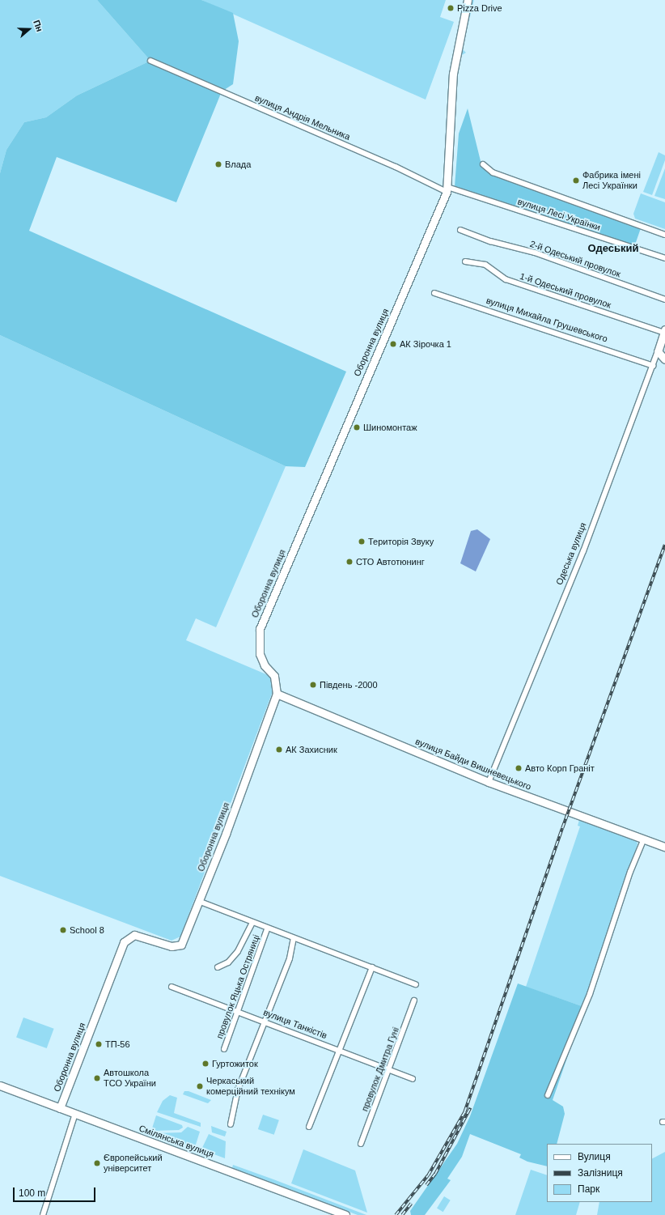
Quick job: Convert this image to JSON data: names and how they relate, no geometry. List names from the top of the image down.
{
  "streets": {
    "street": [
      "вулиця Андрія Мельника",
      "вулиця Лесі Українки",
      "2-й Одеський провулок",
      "1-й Одеський провулок",
      "вулиця Михайла Грушевського",
      "Оборонна вулиця",
      "Одеська вулиця",
      "вулиця Байди Вишневецького",
      "провулок Яцька Остряниці",
      "вулиця Танкістів",
      "провулок Дмитра Гуні",
      "Смілянська вулиця"
    ]
  },
  "crossings": [
    ["вулиця Андрія Мельника", "вулиця Лесі Українки"],
    ["вулиця Андрія Мельника", "Оборонна вулиця"],
    ["вулиця Лесі Українки", "Оборонна вулиця"],
    ["1-й Одеський провулок", "Одеська вулиця"],
    ["вулиця Михайла Грушевського", "Одеська вулиця"],
    ["Оборонна вулиця", "вулиця Байди Вишневецького"],
    ["Оборонна вулиця", "Смілянська вулиця"],
    ["Одеська вулиця", "вулиця Байди Вишневецького"],
    ["провулок Яцька Остряниці", "вулиця Танкістів"],
    ["вулиця Танкістів", "провулок Дмитра Гуні"]
  ],
  "districts": ["Одеський"],
  "places": [
    "Pizza Drive",
    "Влада",
    "Фабрика імені Лесі Українки",
    "АК Зірочка 1",
    "Шиномонтаж",
    "Територія Звуку",
    "СТО Автотюнинг",
    "Південь -2000",
    "АК Захисник",
    "Авто Корп Граніт",
    "School 8",
    "ТП-56",
    "Гуртожиток",
    "Автошкола ТСО України",
    "Черкаський комерційний технікум",
    "Європейський університет"
  ],
  "legend": ["Вулиця", "Залізниця", "Парк"],
  "scale_bar": "100 m",
  "north": "right"
}
